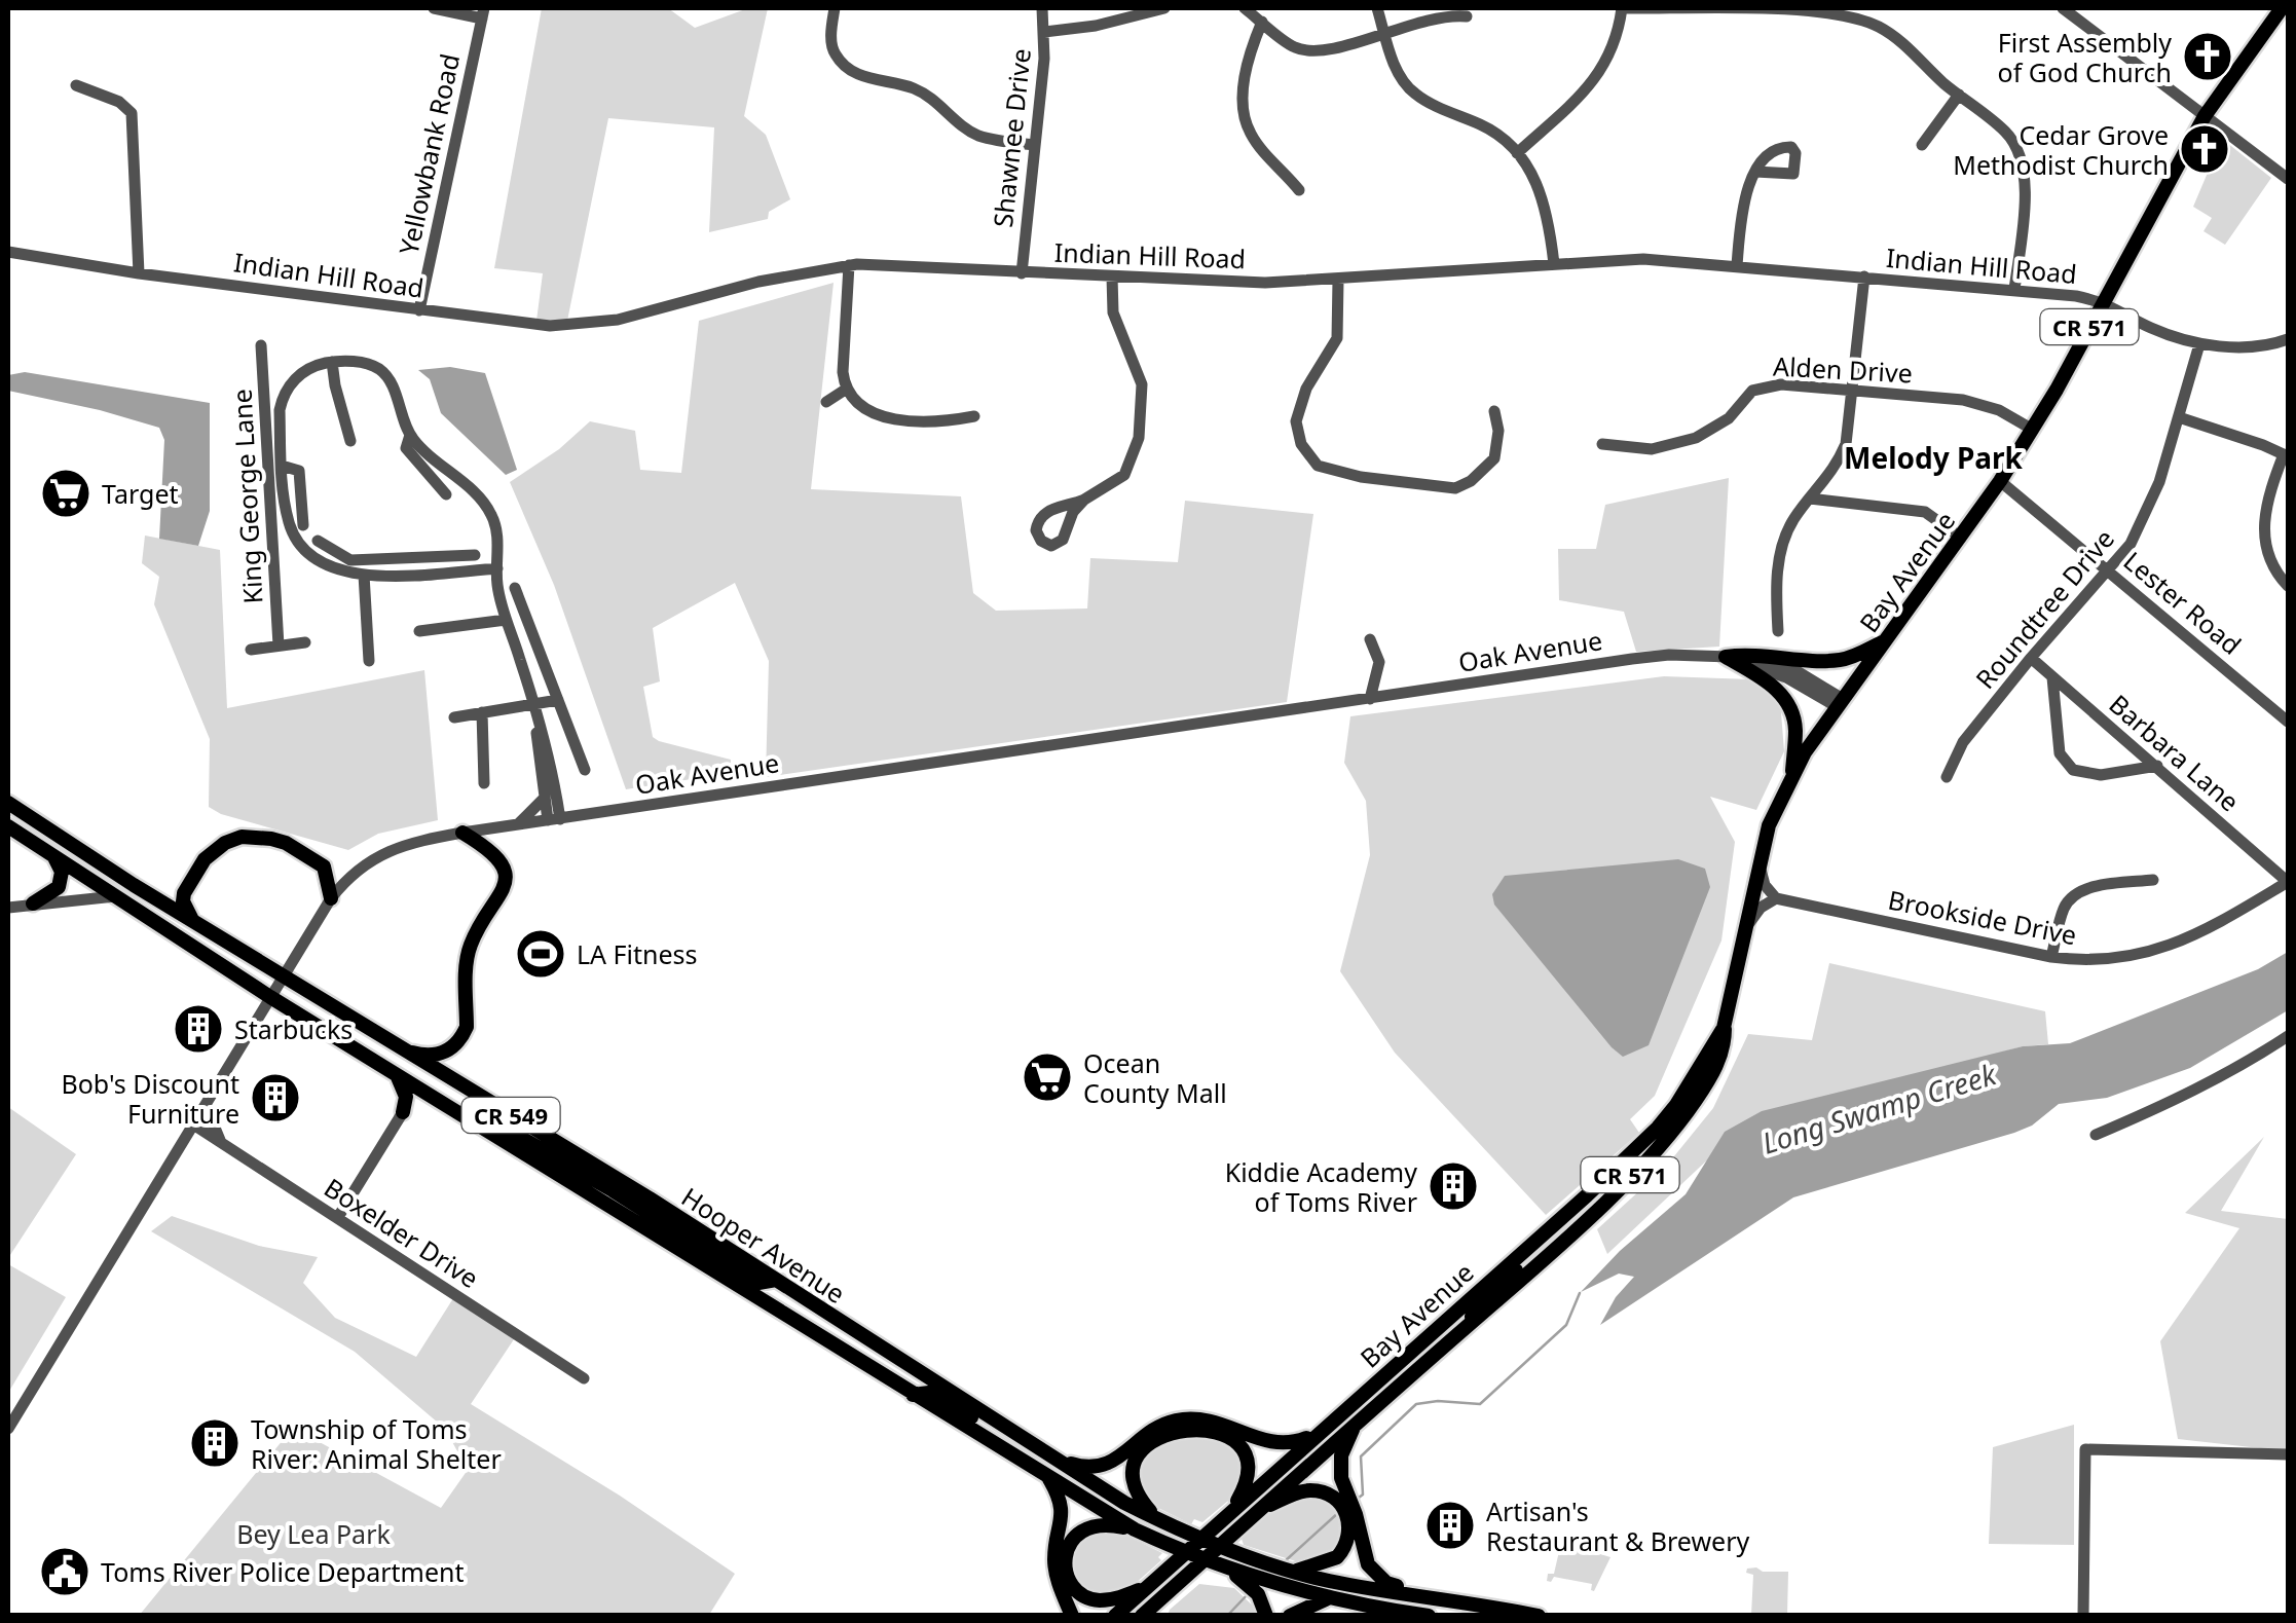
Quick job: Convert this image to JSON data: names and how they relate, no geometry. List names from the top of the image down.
{
  "streets": {
    "main road": [
      "CR 571",
      "Bay Avenue",
      "CR 549",
      "Hooper Avenue"
    ],
    "street": [
      "Shawnee Drive",
      "Yellowbank Road",
      "Indian Hill Road",
      "Alden Drive",
      "King George Lane",
      "Lester Road",
      "Roundtree Drive",
      "Oak Avenue",
      "Barbara Lane",
      "Brookside Drive",
      "Boxelder Drive"
    ]
  },
  "crossings": [
    ["Shawnee Drive", "Indian Hill Road"],
    ["Yellowbank Road", "Indian Hill Road"],
    ["Indian Hill Road", "Bay Avenue"],
    ["Indian Hill Road", "Roundtree Drive"],
    ["Alden Drive", "Bay Avenue"],
    ["Bay Avenue", "Lester Road"],
    ["Bay Avenue", "Oak Avenue"],
    ["Bay Avenue", "Hooper Avenue"],
    ["Lester Road", "Roundtree Drive"],
    ["Roundtree Drive", "Barbara Lane"],
    ["Oak Avenue", "Boxelder Drive"],
    ["Oak Avenue", "Hooper Avenue"],
    ["Barbara Lane", "Brookside Drive"]
  ],
  "districts": ["Melody Park"],
  "water": ["Long Swamp Creek"],
  "parks": ["Bey Lea Park"],
  "places": {
    "church": ["First Assembly of God Church", "Cedar Grove Methodist Church"],
    "supermarket": ["Target", "Ocean County Mall"],
    "sports": ["LA Fitness"],
    "building": [
      "Starbucks",
      "Bob's Discount Furniture",
      "Kiddie Academy of Toms River",
      "Township of Toms River: Animal Shelter",
      "Artisan's Restaurant & Brewery"
    ],
    "public building": ["Toms River Police Department"]
  }
}
